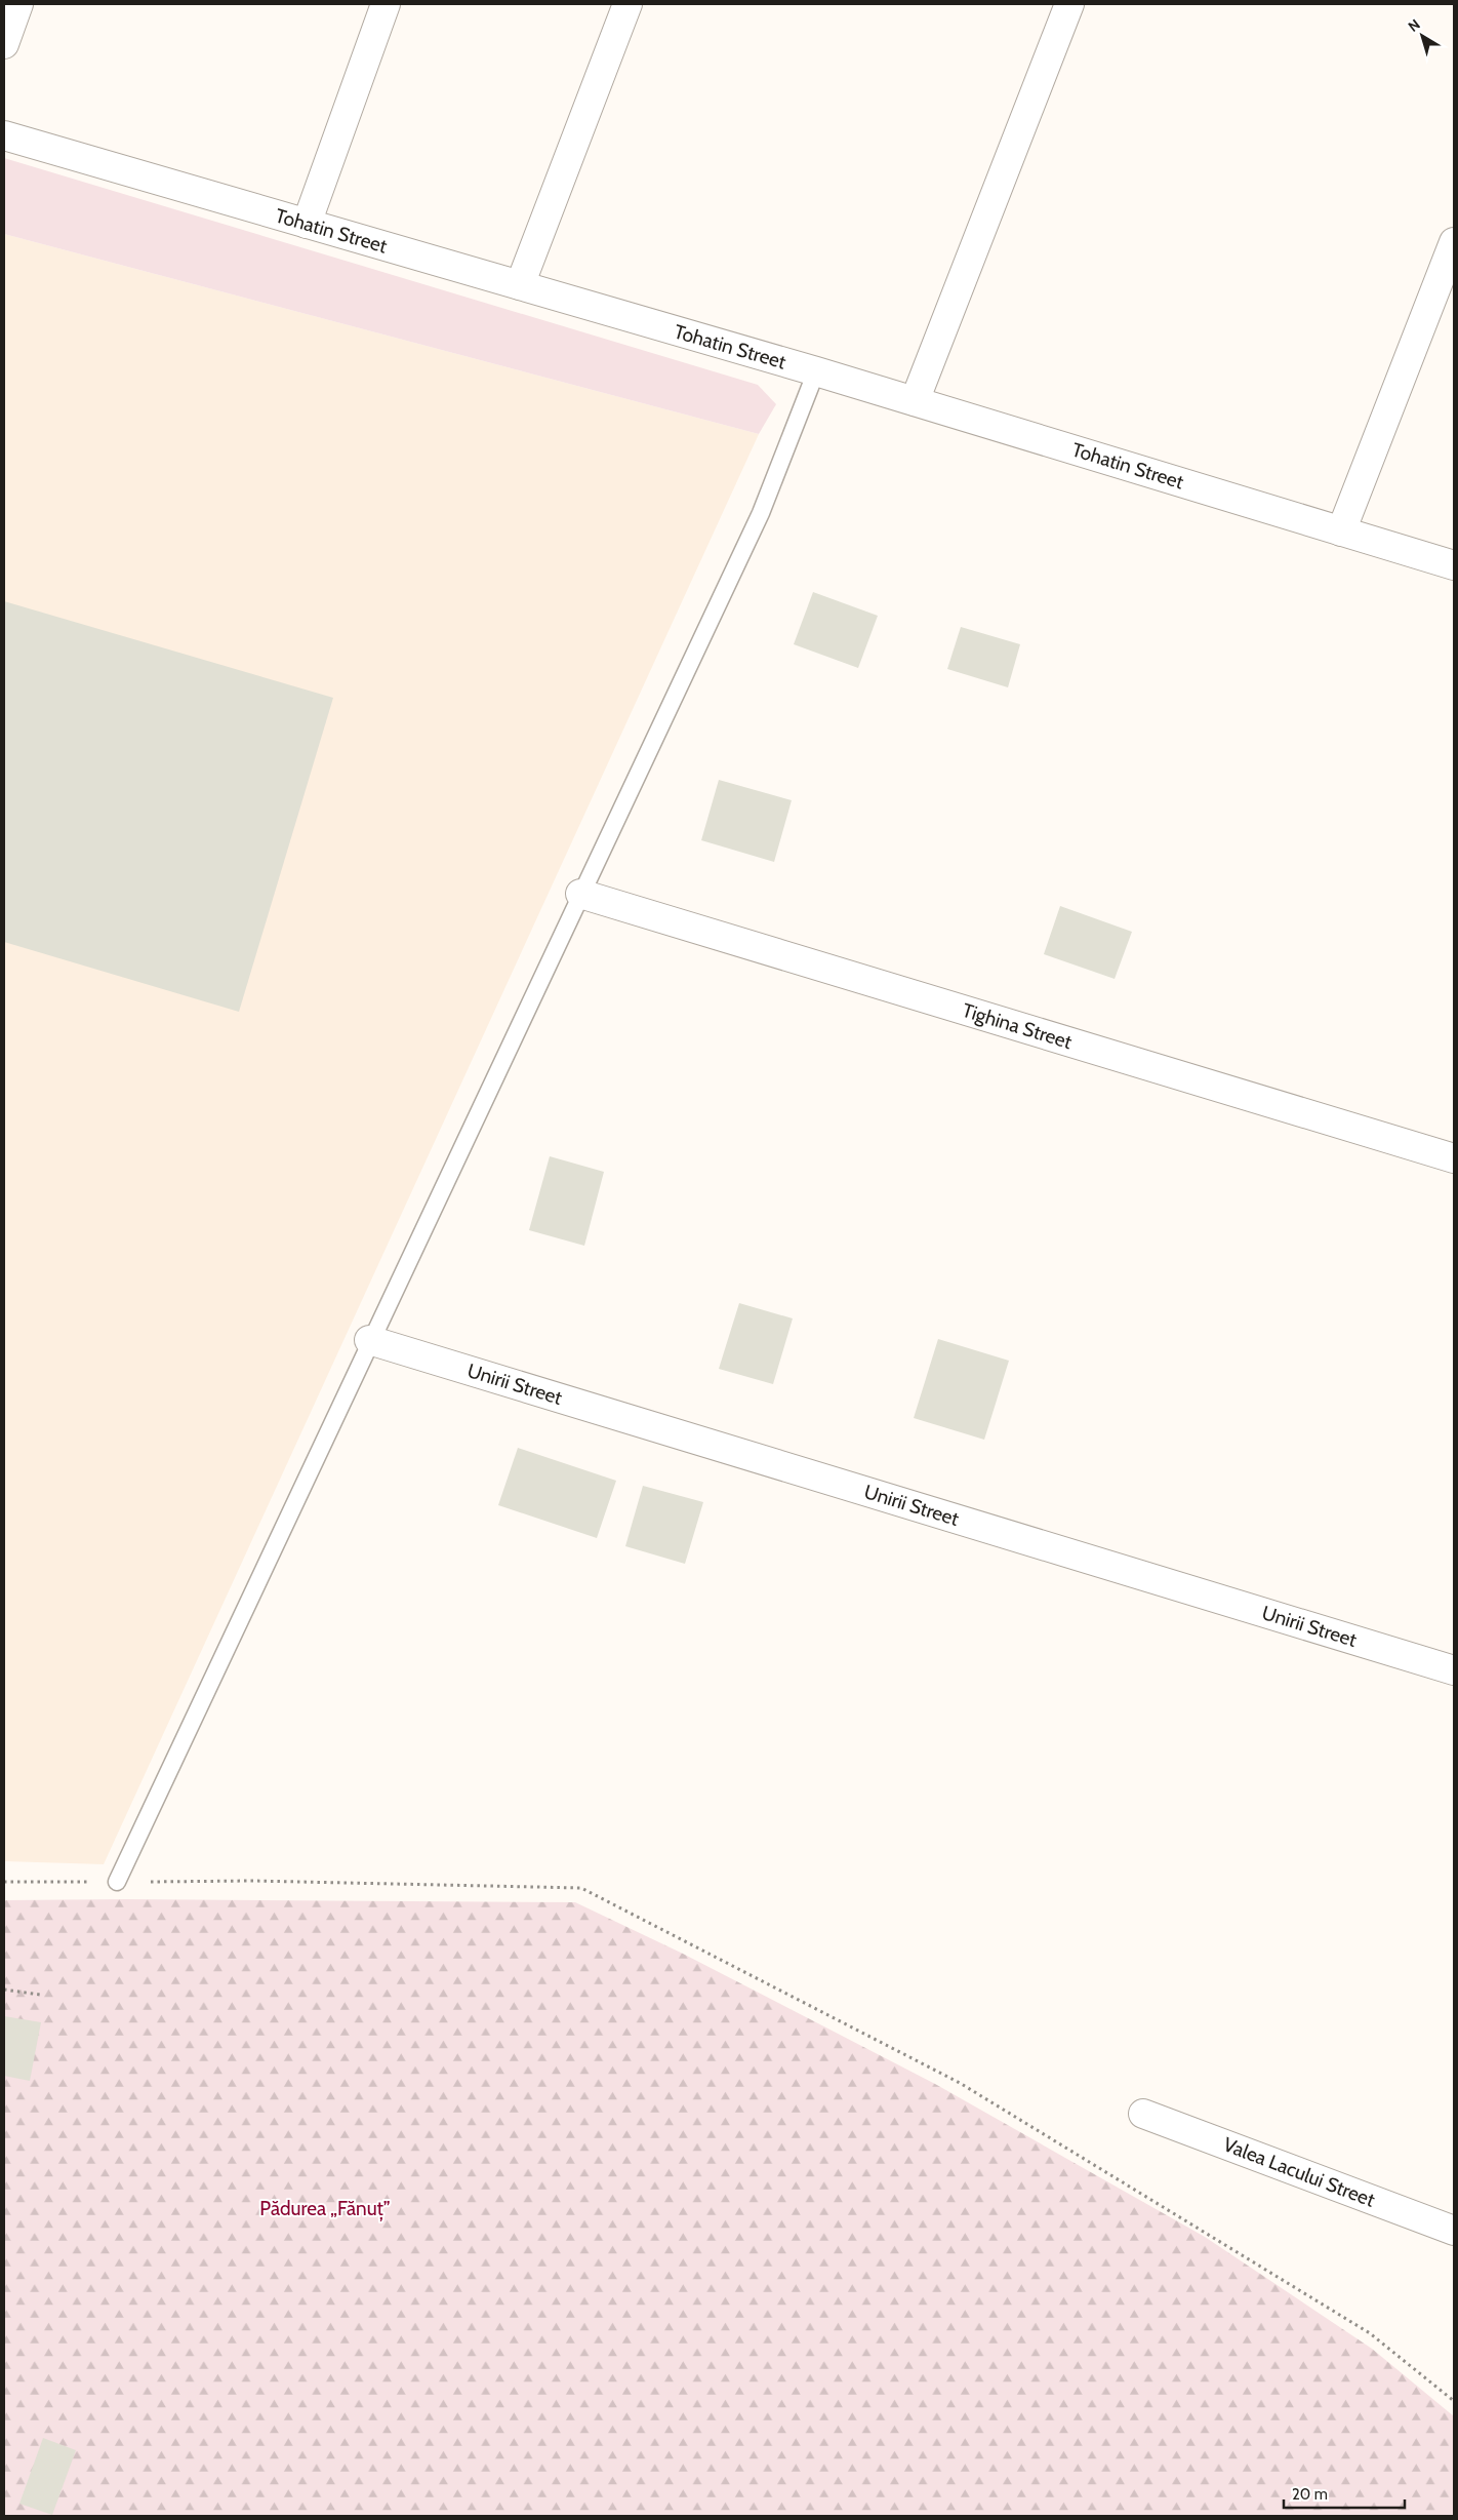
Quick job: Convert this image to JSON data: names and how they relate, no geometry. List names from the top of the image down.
{
  "streets": {
    "street": [
      "Tohatin Street",
      "Tighina Street",
      "Unirii Street",
      "Valea Lacului Street"
    ]
  },
  "parks": ["Pădurea „Fănuț”"],
  "scale_bar": "20 m",
  "north": "top left"
}
